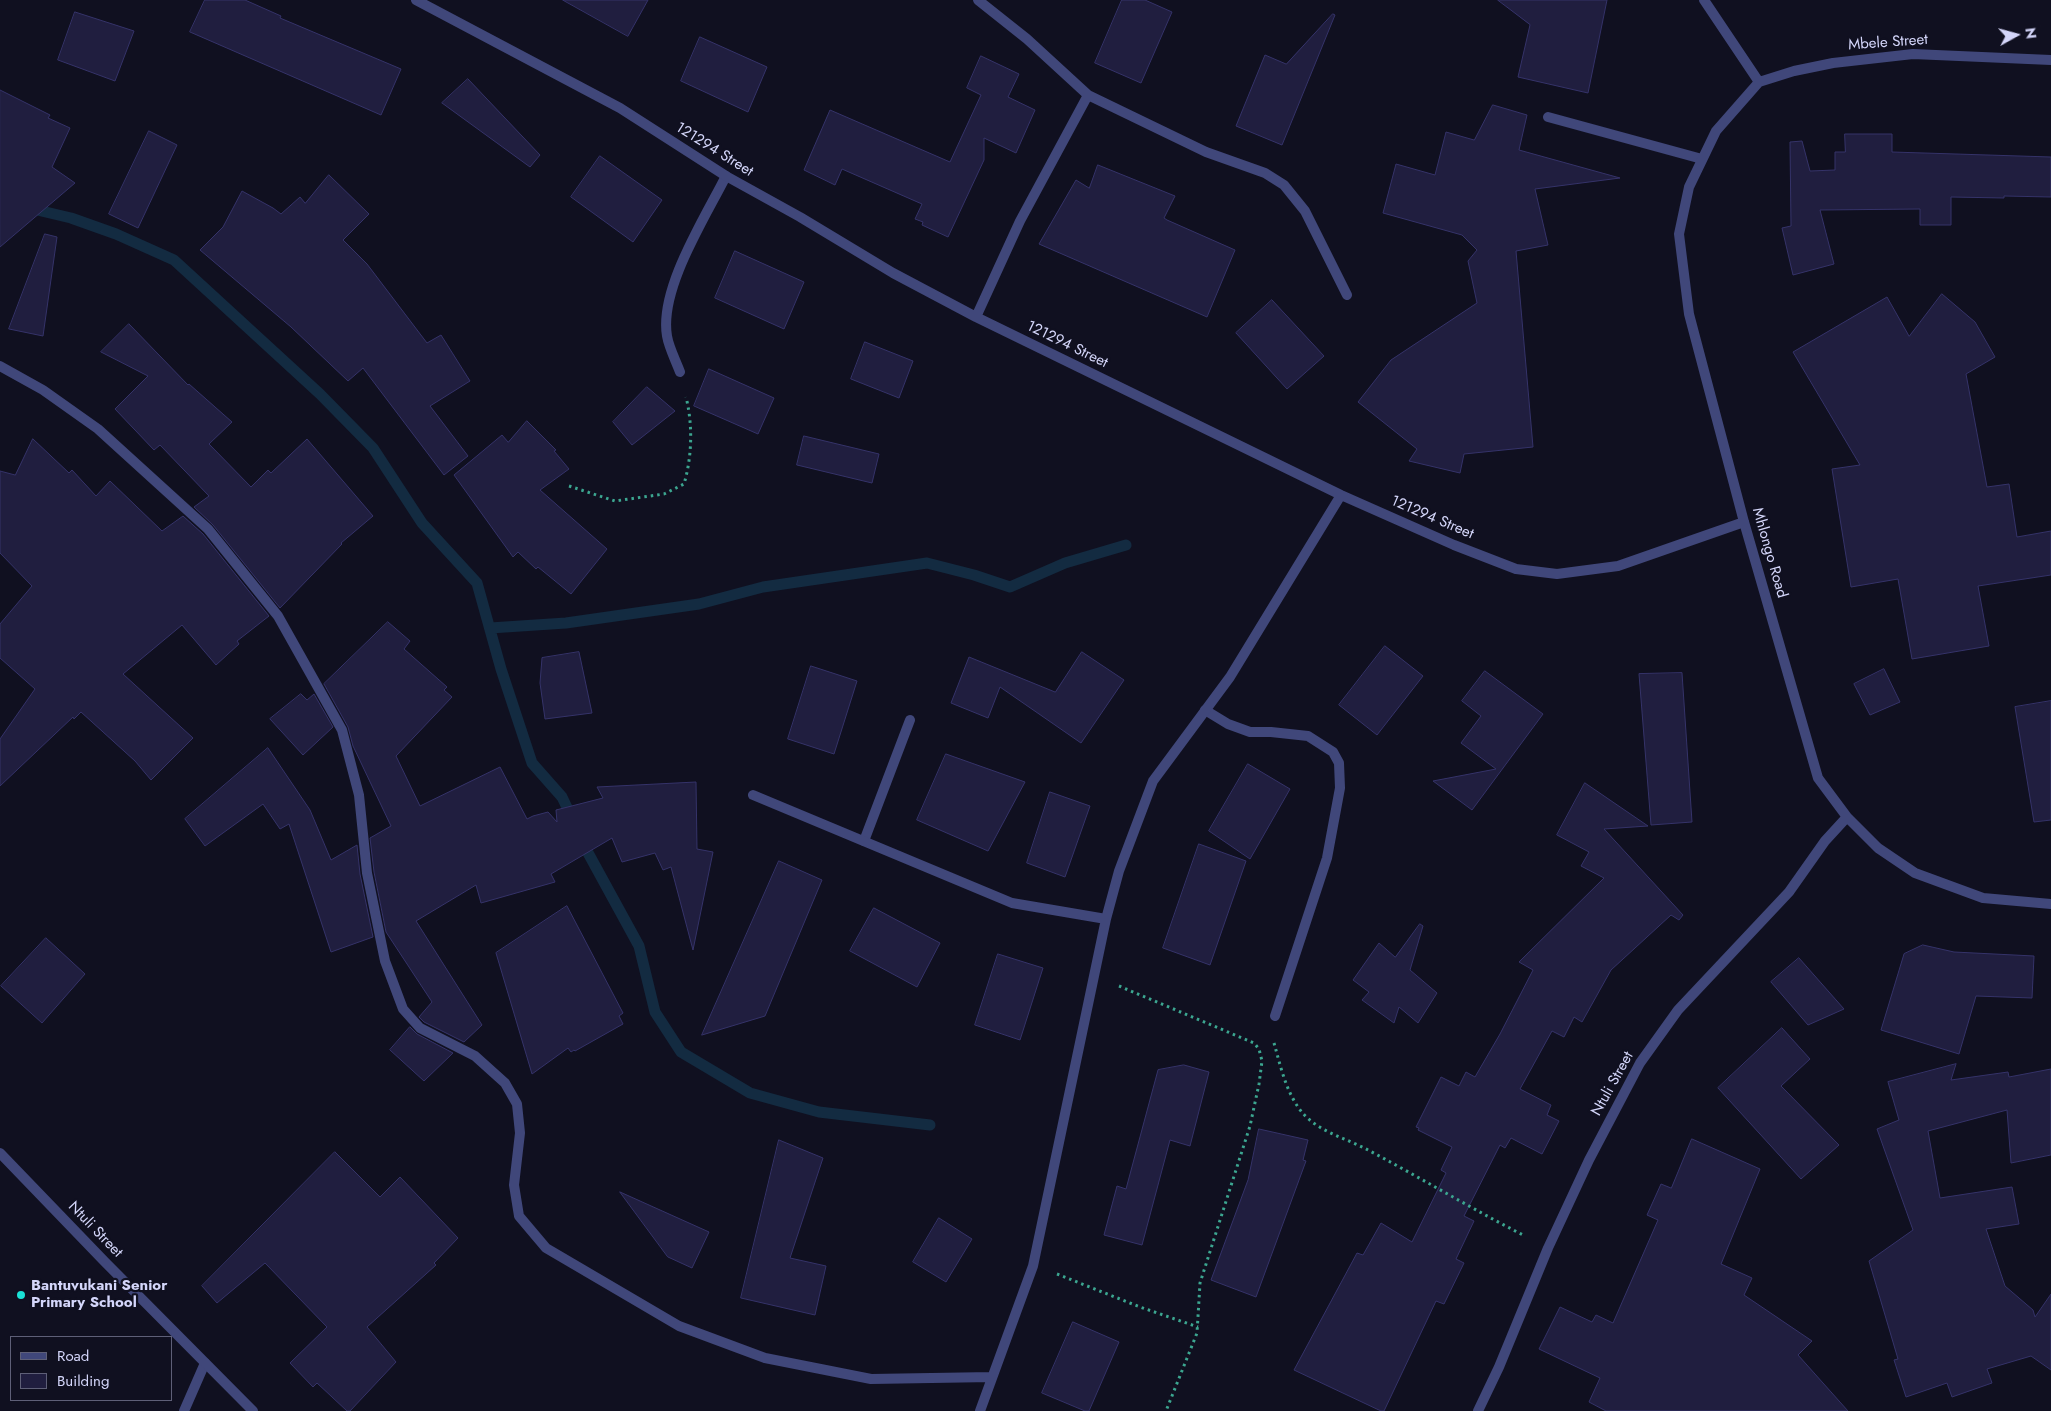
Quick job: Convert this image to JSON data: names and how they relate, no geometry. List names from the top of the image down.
{
  "streets": {
    "street": [
      "Mbele Street",
      "121294 Street",
      "Mhlongo Road",
      "Ntuli Street"
    ]
  },
  "crossings": [
    ["Mbele Street", "Mhlongo Road"],
    ["121294 Street", "Mhlongo Road"],
    ["Mhlongo Road", "Ntuli Street"]
  ],
  "places": ["Bantuvukani Senior Primary School"],
  "legend": ["Road", "Building"],
  "north": "right"
}
